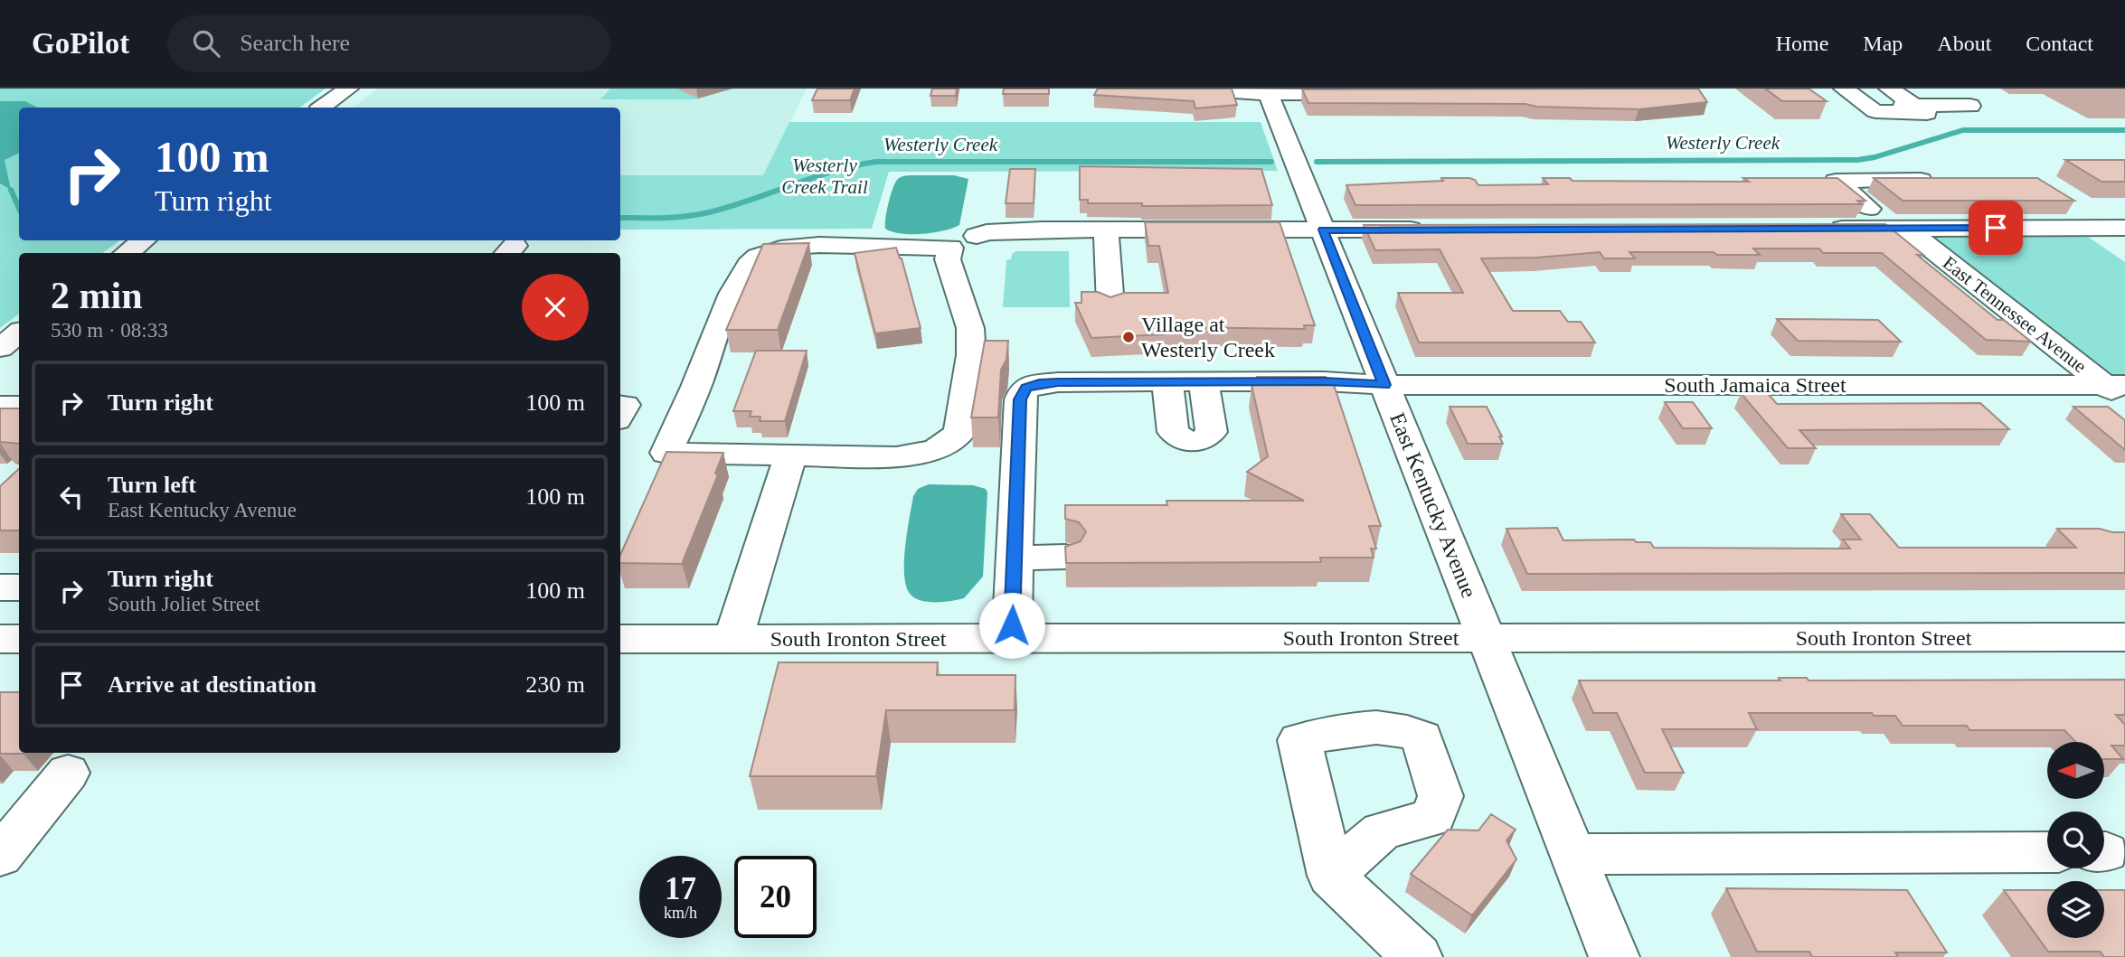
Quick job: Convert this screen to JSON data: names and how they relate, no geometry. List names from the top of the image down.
{
  "streets": {
    "street": [
      "East Tennessee Avenue",
      "South Jamaica Street",
      "East Kentucky Avenue",
      "South Ironton Street"
    ]
  },
  "crossings": [
    ["East Tennessee Avenue", "South Jamaica Street"],
    ["South Jamaica Street", "East Kentucky Avenue"],
    ["East Kentucky Avenue", "South Ironton Street"]
  ],
  "water": ["Westerly Creek"],
  "parks": ["Westerly Creek Trail"],
  "places": ["Village at Westerly Creek"],
  "north": "left",
  "page": {
    "header": "GoPilot",
    "search": "Search here",
    "nav": [
      "Home",
      "Map",
      "About",
      "Contact"
    ],
    "turn": ["100 m", "Turn right"],
    "heading": ["2 min", "530 m · 08:33"],
    "list": [
      {
        "name": "Turn right",
        "value": "100 m"
      },
      {
        "name": "Turn left",
        "note": "East Kentucky Avenue",
        "value": "100 m"
      },
      {
        "name": "Turn right",
        "note": "South Joliet Street",
        "value": "100 m"
      },
      {
        "name": "Arrive at destination",
        "value": "230 m"
      }
    ],
    "speed": "17 km/h",
    "limit": "20"
  }
}
